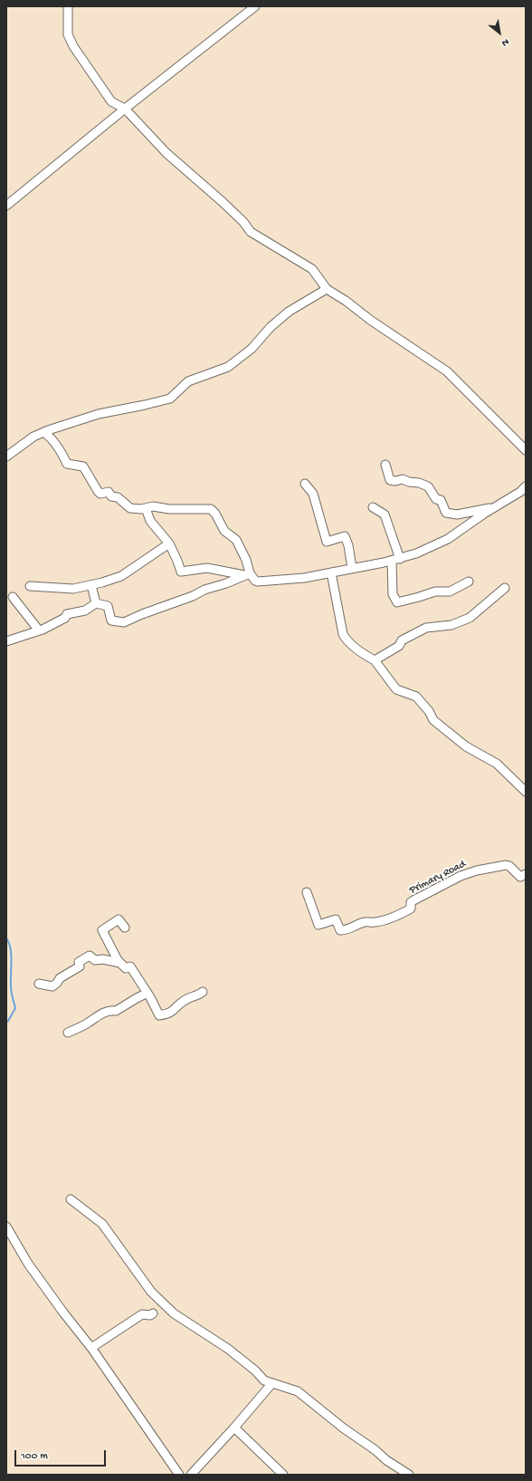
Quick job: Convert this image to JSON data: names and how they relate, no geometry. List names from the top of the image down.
{
  "streets": {
    "street": ["Primary Road"]
  },
  "scale_bar": "100 m",
  "north": "bottom right"
}
